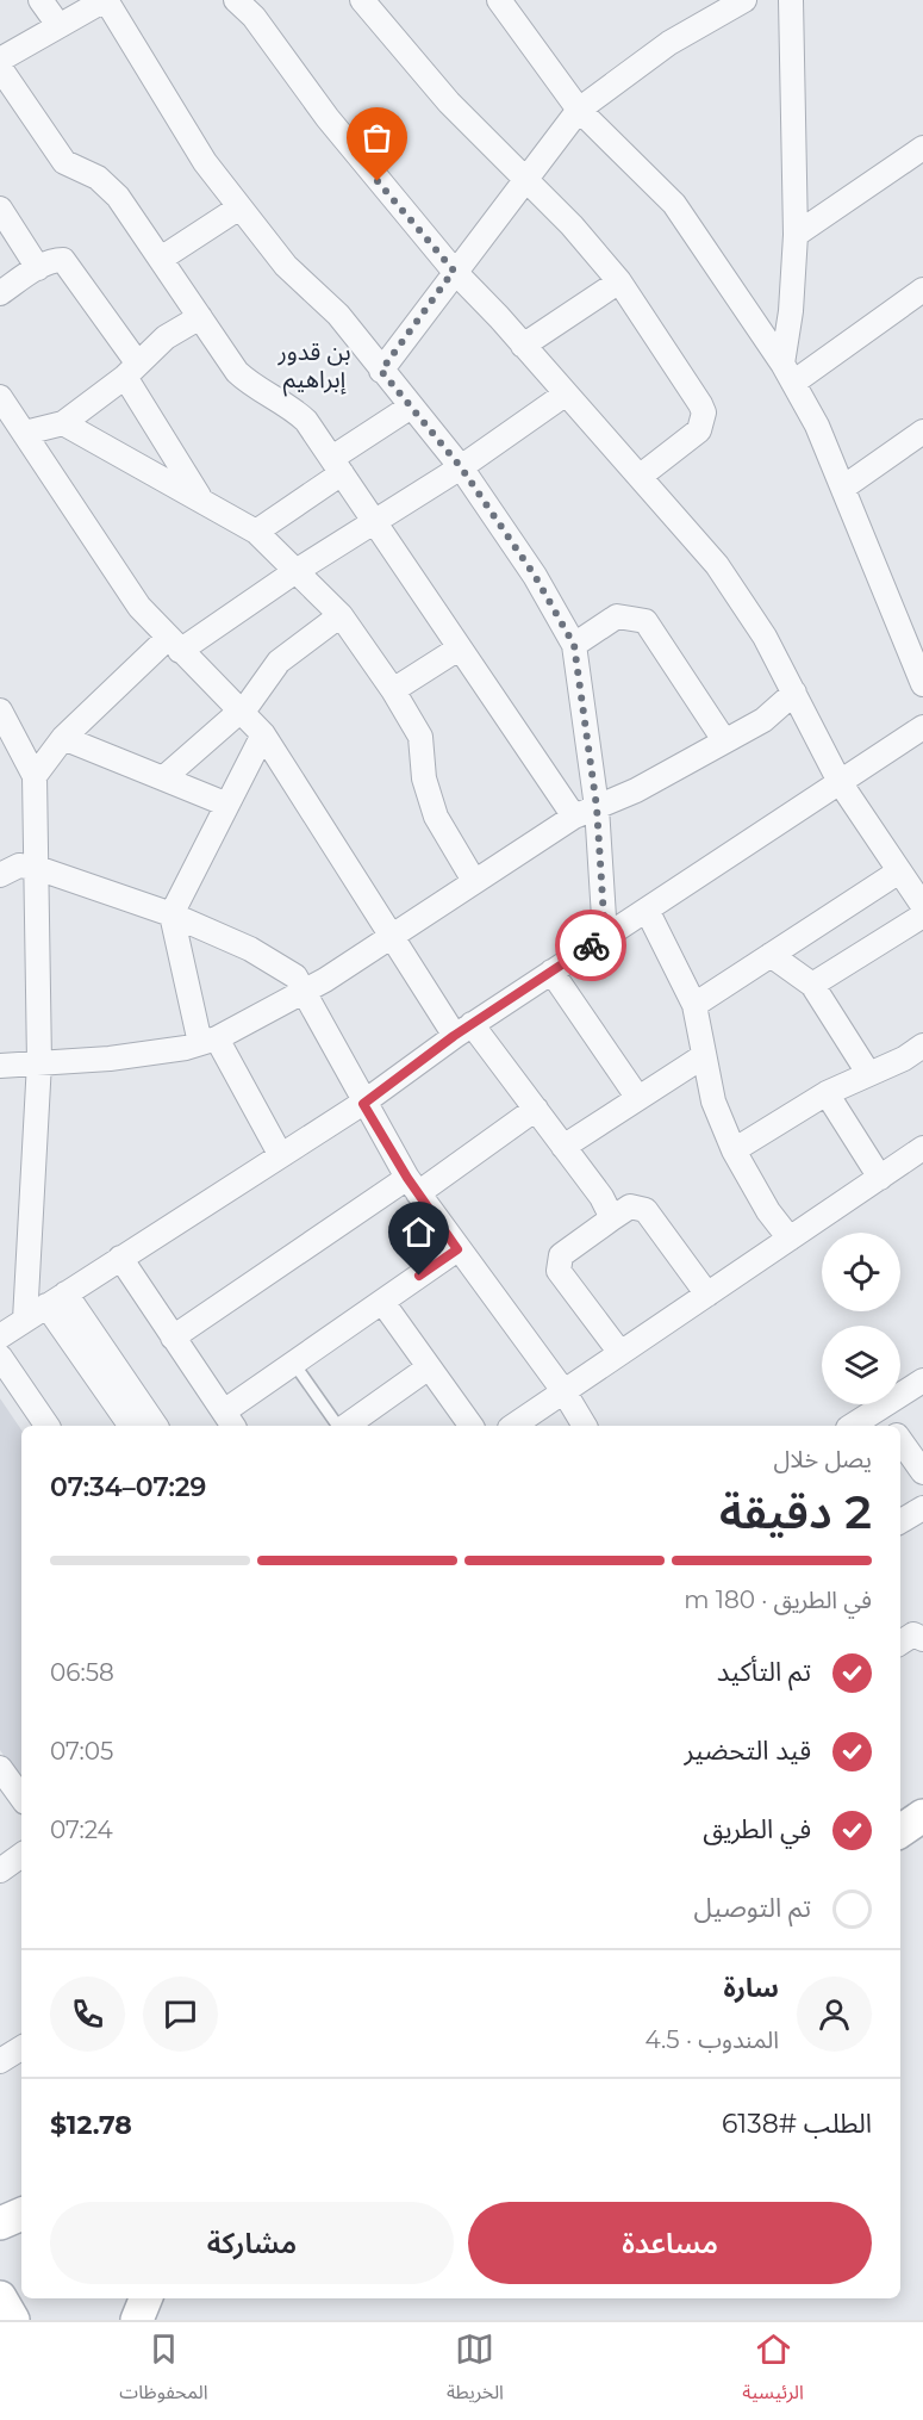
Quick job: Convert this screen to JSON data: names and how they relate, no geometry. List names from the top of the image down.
{
  "districts": ["بن قدور إبراهيم"],
  "page": {
    "heading": ["2 دقيقة", "يصل خلال", "07:29–07:34"],
    "panel": [
      "سارة",
      "المندوب · 4.5",
      "الطلب #6138",
      "$12.78"
    ],
    "bar": "في الطريق · 180 m",
    "list": [
      ["تم التأكيد", "06:58"],
      ["قيد التحضير", "07:05"],
      ["في الطريق", "07:24"],
      "تم التوصيل"
    ],
    "buttons": ["مساعدة", "مشاركة"],
    "tabs": ["الرئيسية", "الخريطة", "المحفوظات"]
  }
}
